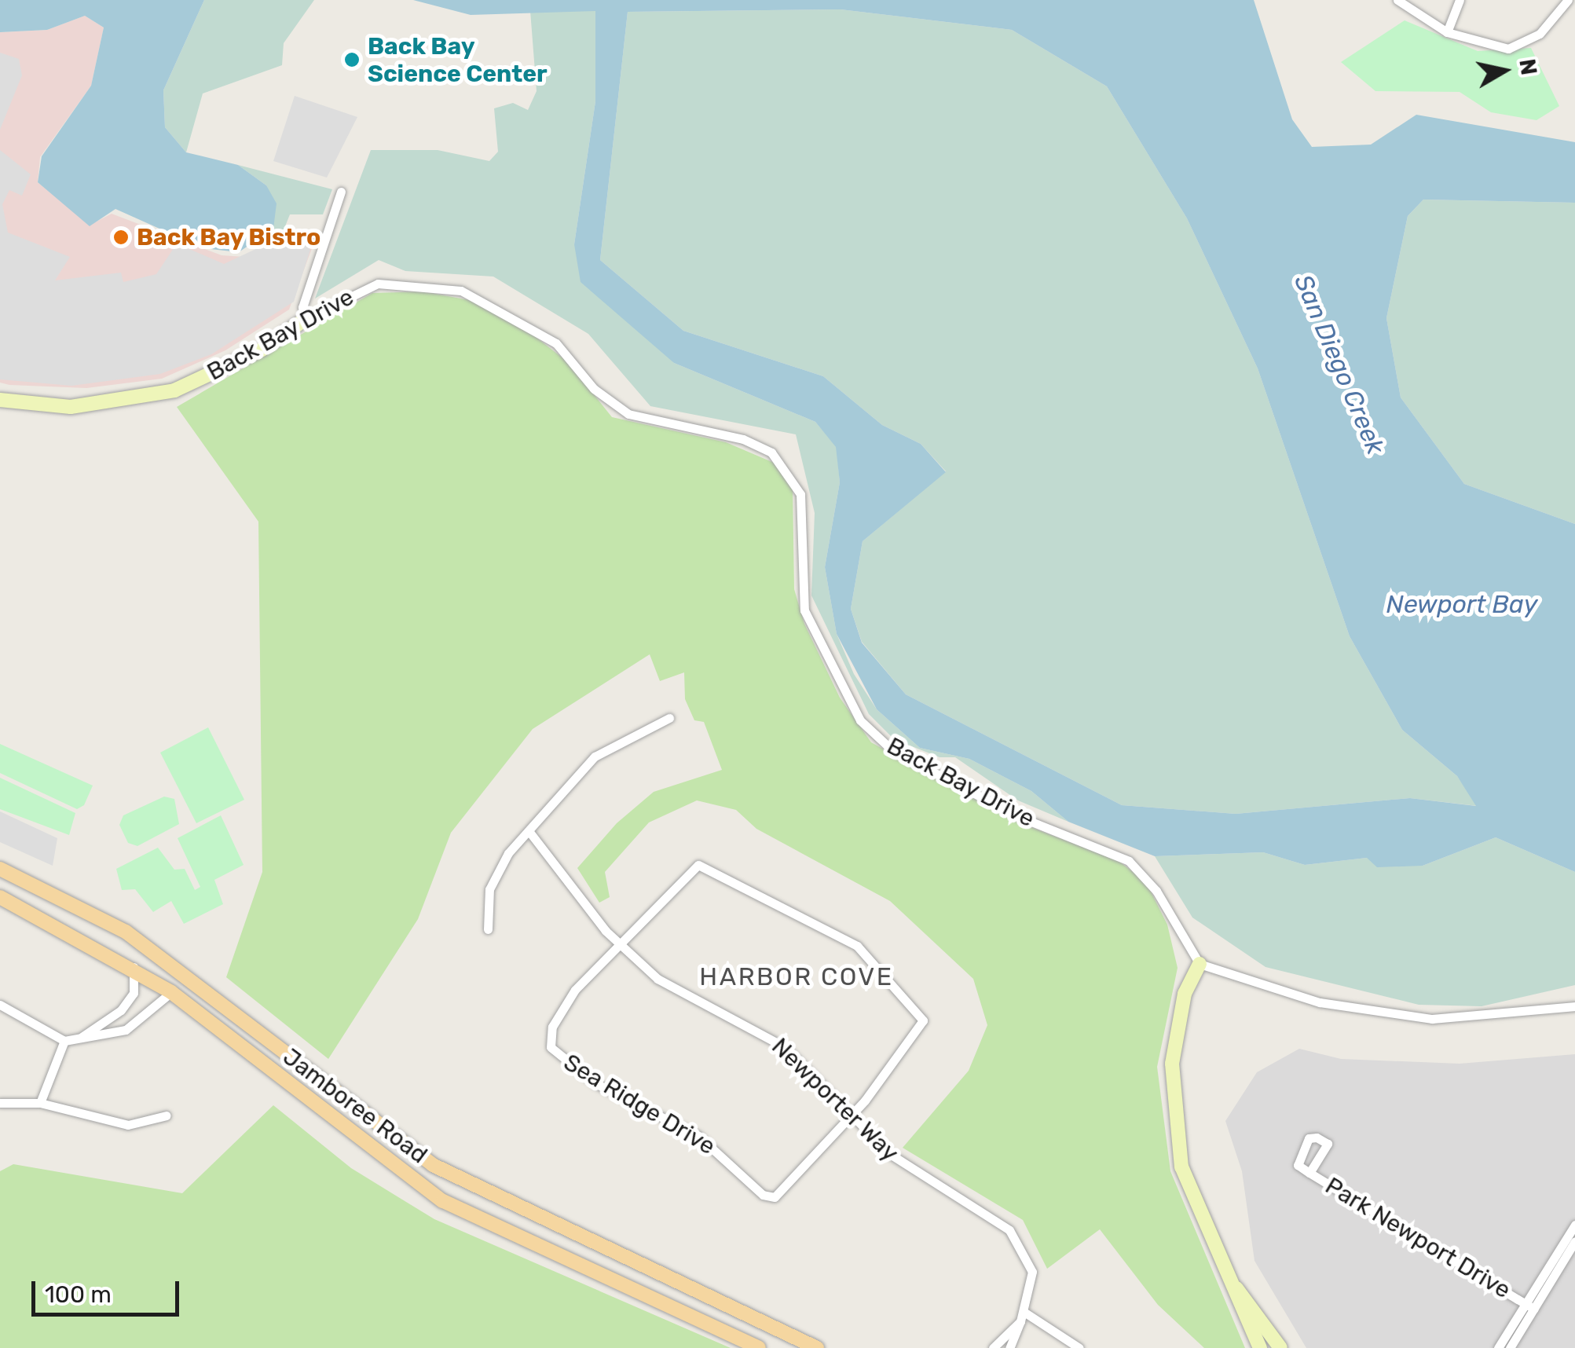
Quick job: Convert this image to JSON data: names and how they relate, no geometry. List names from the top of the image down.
{
  "streets": {
    "main road": ["Jamboree Road"],
    "street": [
      "Back Bay Drive",
      "Newporter Way",
      "Sea Ridge Drive",
      "Park Newport Drive"
    ]
  },
  "crossings": [
    ["Newporter Way", "Sea Ridge Drive"]
  ],
  "districts": ["HARBOR COVE"],
  "water": ["San Diego Creek", "Newport Bay"],
  "places": ["Back Bay Science Center", "Back Bay Bistro"],
  "scale_bar": "100 m",
  "north": "right"
}
